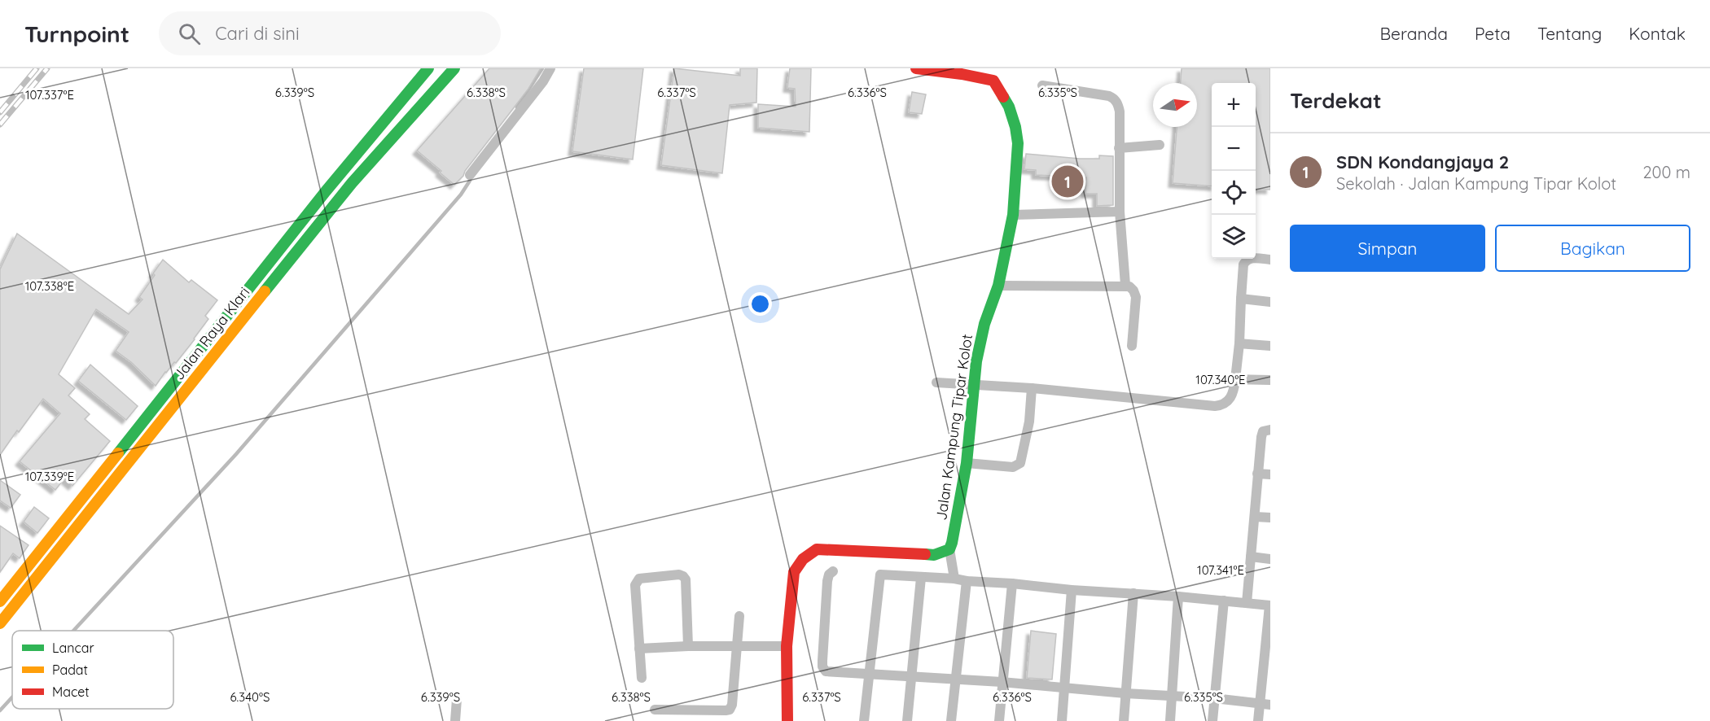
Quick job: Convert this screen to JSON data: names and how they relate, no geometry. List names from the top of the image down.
{
  "streets": {
    "main road": ["Jalan Raya Klari", "Jalan Kampung Tipar Kolot"]
  },
  "legend": ["Lancar", "Padat", "Macet"],
  "north": "right",
  "page": {
    "header": "Turnpoint",
    "search": "Cari di sini",
    "nav": [
      "Beranda",
      "Peta",
      "Tentang",
      "Kontak"
    ],
    "heading": "Terdekat",
    "map_buttons": ["+", "−"],
    "list": [
      {
        "mark": "1",
        "name": "SDN Kondangjaya 2",
        "note": "Sekolah · Jalan Kampung Tipar Kolot",
        "value": "200 m"
      }
    ],
    "pins": "1",
    "buttons": ["Simpan", "Bagikan"]
  },
  "coordinates": [
    "6.339°S",
    "6.338°S",
    "6.337°S",
    "6.336°S",
    "6.335°S",
    "107.337°E",
    "107.338°E",
    "107.340°E",
    "107.339°E",
    "107.341°E",
    "6.340°S"
  ]
}
